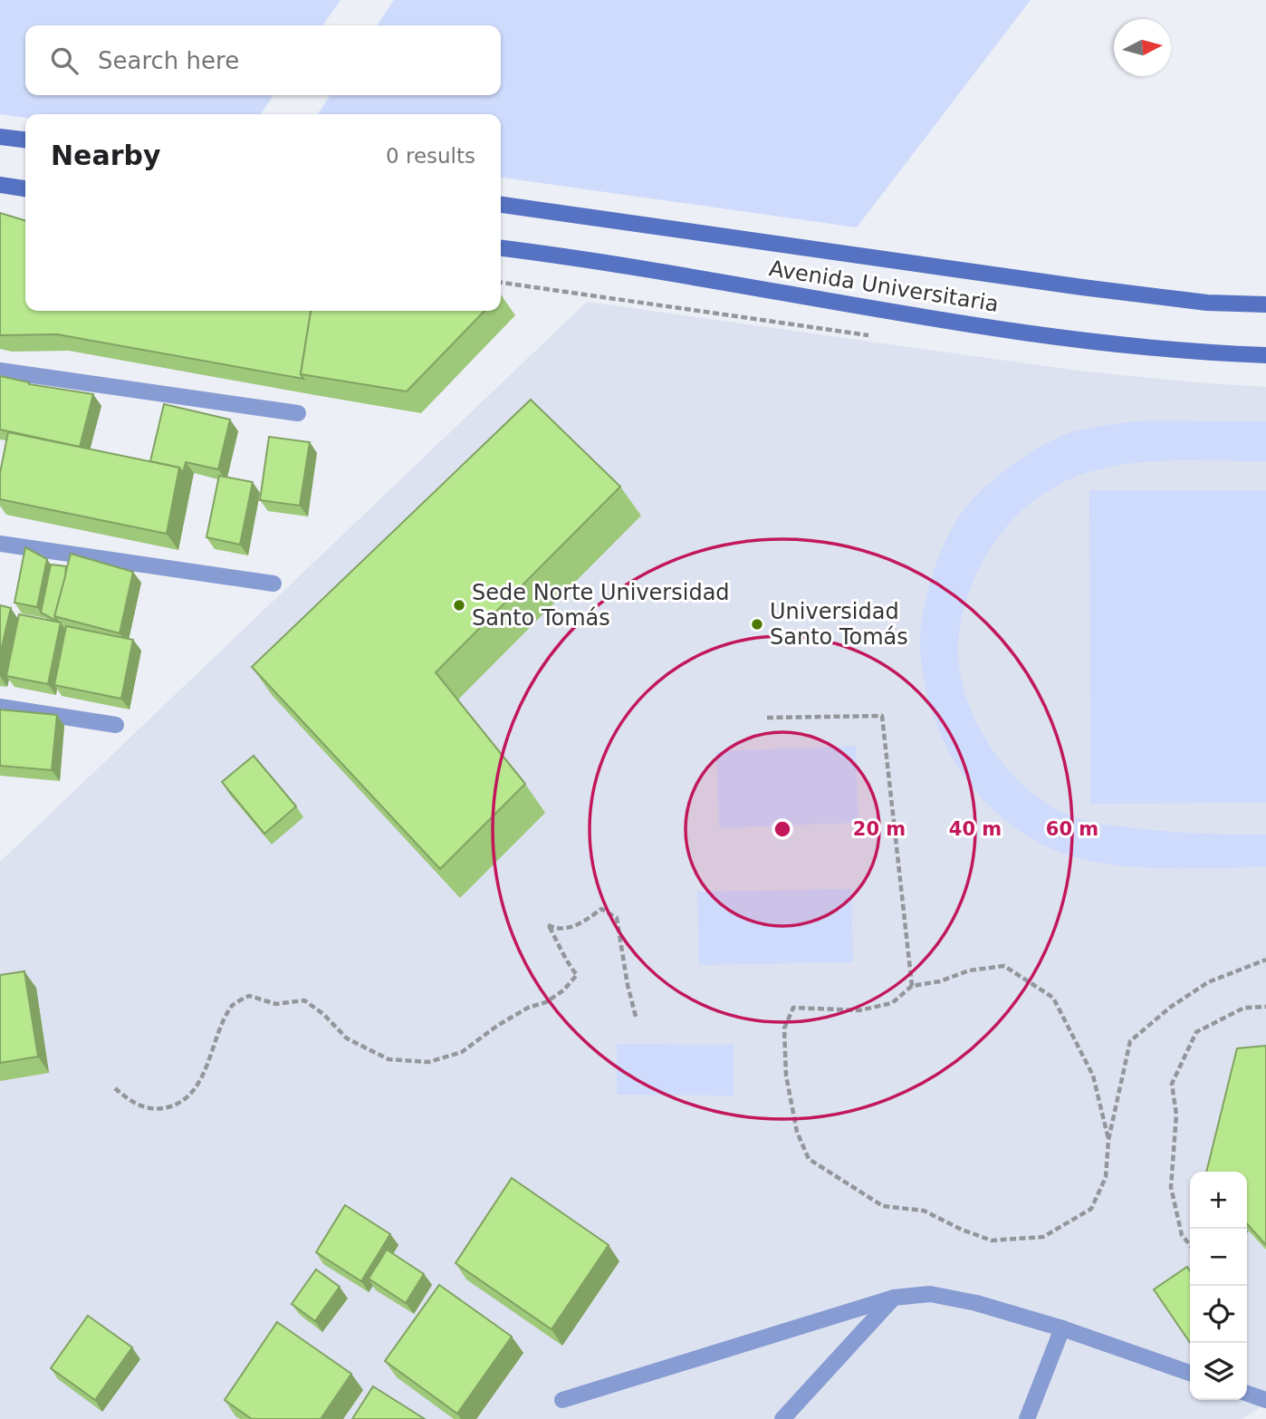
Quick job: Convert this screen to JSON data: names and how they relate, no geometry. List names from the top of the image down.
{
  "streets": {
    "main road": ["Avenida Universitaria"]
  },
  "places": ["Sede Norte Universidad Santo Tomás", "Universidad Santo Tomás"],
  "north": "right",
  "page": {
    "search": "Search here",
    "heading": ["Nearby", "0 results"],
    "map_buttons": ["+", "−"]
  },
  "rings": ["20 m", "40 m", "60 m"]
}
